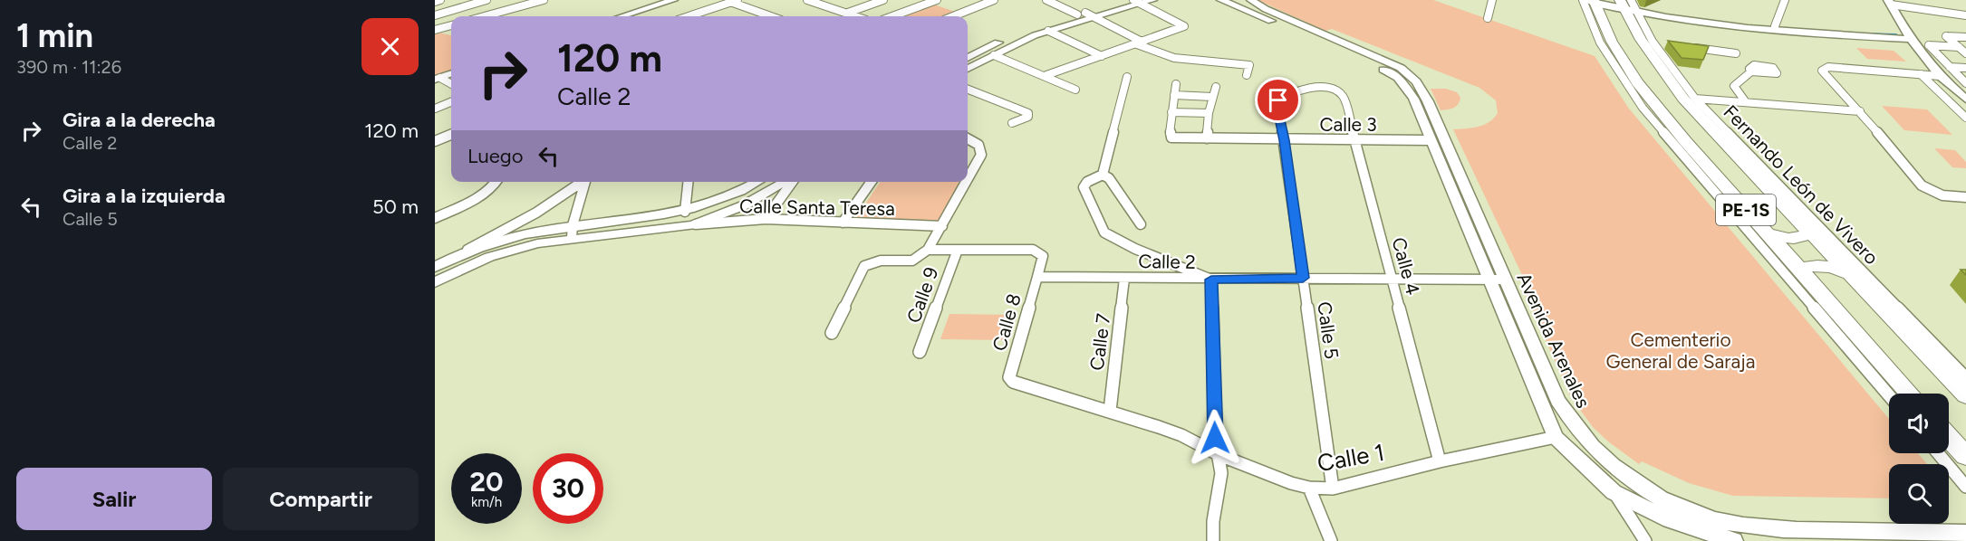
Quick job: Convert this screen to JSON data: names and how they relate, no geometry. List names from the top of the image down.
{
  "streets": {
    "highway": ["PE-1S"],
    "street": [
      "Calle 3",
      "Fernando León de Vivero",
      "Calle Santa Teresa",
      "Calle 2",
      "Calle 4",
      "Calle 9",
      "Calle 8",
      "Calle 5",
      "Avenida Arenales",
      "Calle 7",
      "Calle 1"
    ]
  },
  "crossings": [
    ["Calle 3", "Calle 4"],
    ["Calle 3", "Calle 5"],
    ["Calle 3", "Avenida Arenales"],
    ["Fernando León de Vivero", "PE-1S"],
    ["Calle 2", "Calle 4"],
    ["Calle 2", "Calle 8"],
    ["Calle 2", "Calle 5"],
    ["Calle 2", "Avenida Arenales"],
    ["Calle 2", "Calle 7"],
    ["Calle 4", "Calle 5"],
    ["Calle 4", "Calle 1"],
    ["Calle 8", "Calle 1"],
    ["Calle 5", "Calle 1"],
    ["Avenida Arenales", "Calle 1"],
    ["Calle 7", "Calle 1"]
  ],
  "parks": ["Cementerio General de Saraja"],
  "page": {
    "heading": ["1 min", "390 m · 11:26"],
    "turn": ["120 m", "Calle 2"],
    "list": [
      {
        "name": "Gira a la derecha",
        "note": "Calle 2",
        "value": "120 m"
      },
      {
        "name": "Gira a la izquierda",
        "note": "Calle 5",
        "value": "50 m"
      }
    ],
    "then": "Luego",
    "speed": "20 km/h",
    "limit": "30",
    "buttons": ["Salir", "Compartir"]
  }
}
